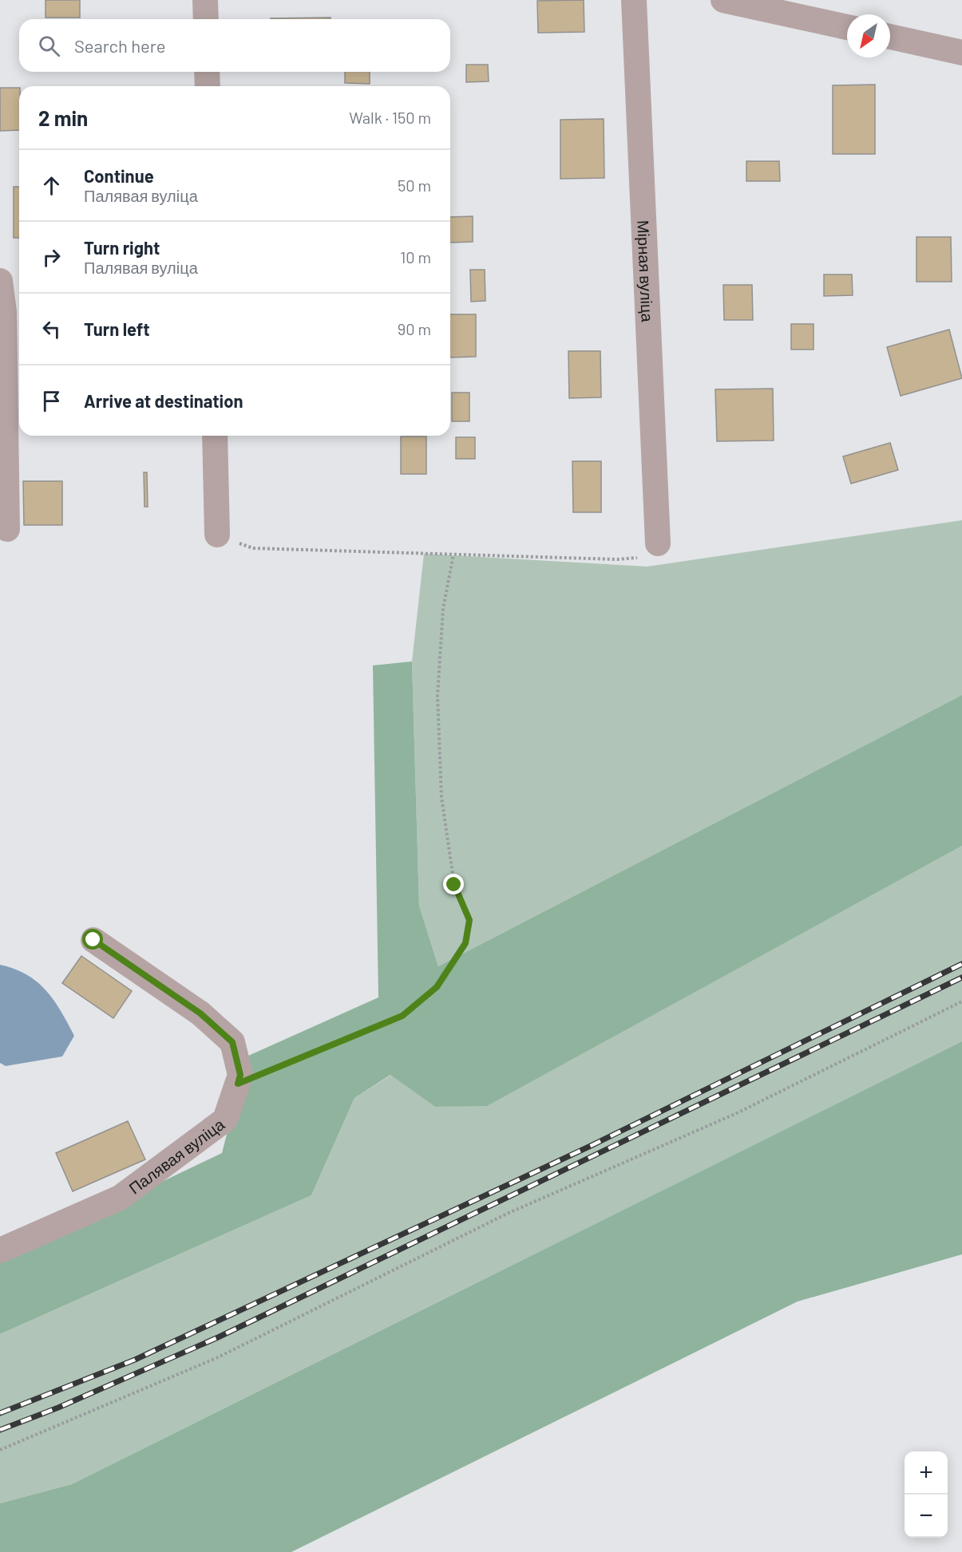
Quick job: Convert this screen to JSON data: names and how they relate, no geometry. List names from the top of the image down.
{
  "streets": {
    "street": ["Мірная вуліца", "Палявая вуліца"]
  },
  "north": "bottom left",
  "page": {
    "search": "Search here",
    "heading": ["2 min", "Walk · 150 m"],
    "list": [
      ["Continue", "Палявая вуліца", "50 m"],
      ["Turn right", "Палявая вуліца", "10 m"],
      ["Turn left", "90 m"],
      "Arrive at destination"
    ],
    "map_buttons": ["+", "−"]
  }
}
